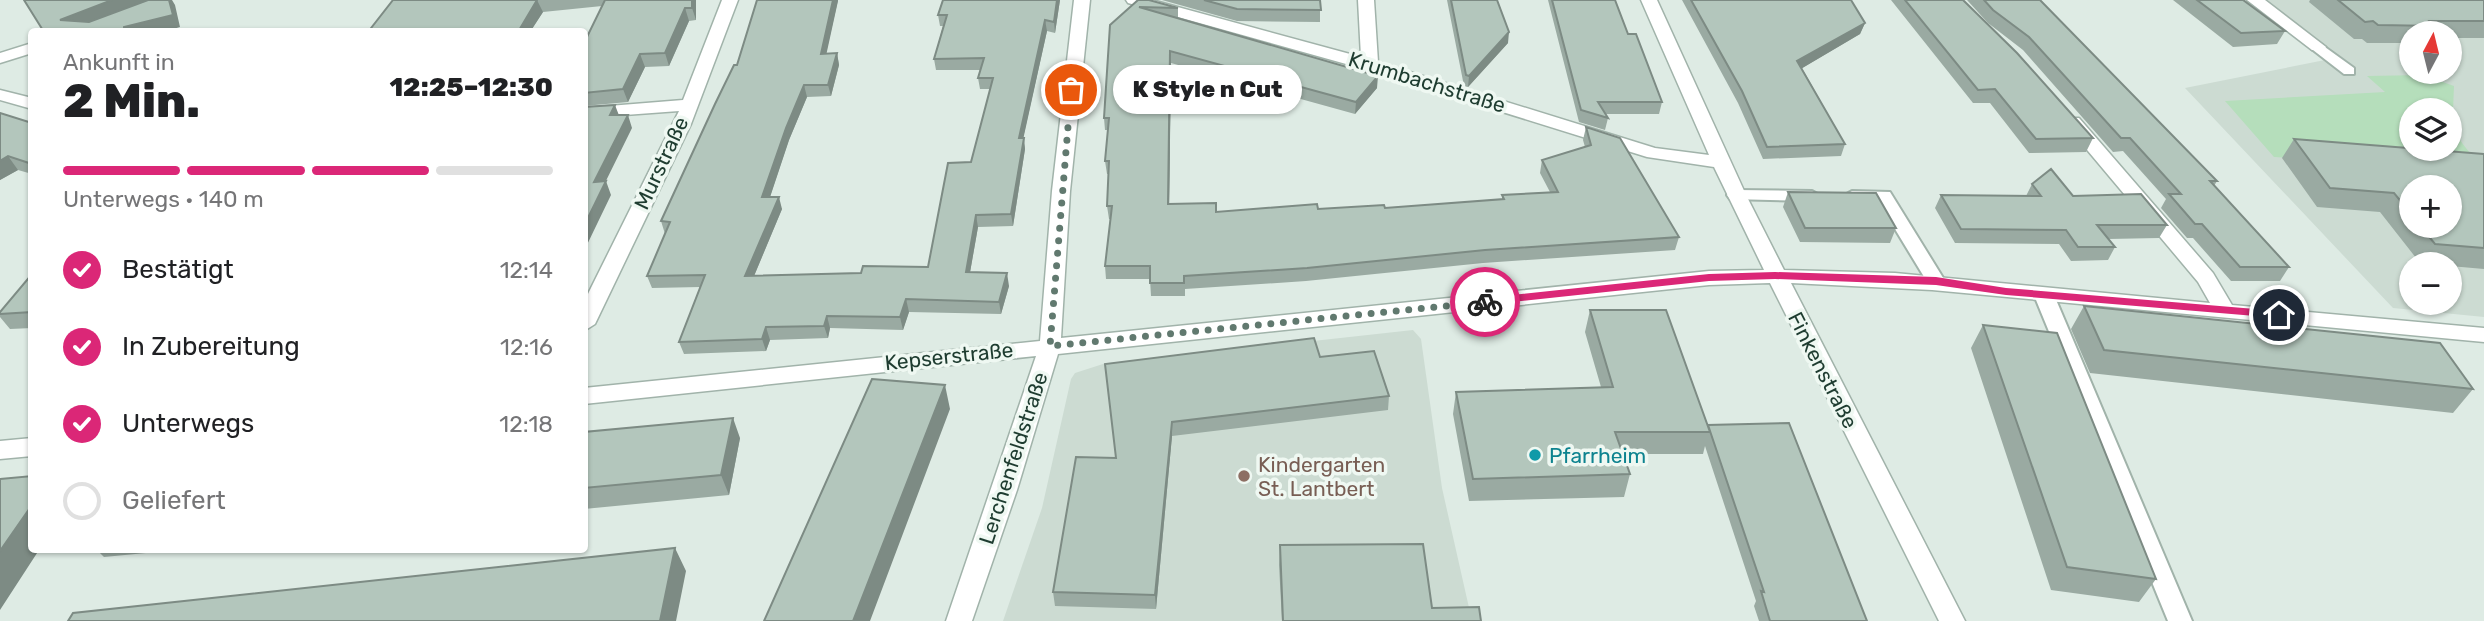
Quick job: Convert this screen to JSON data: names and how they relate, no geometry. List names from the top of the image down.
{
  "streets": {
    "street": [
      "Krumbachstraße",
      "Murstraße",
      "Kepserstraße",
      "Finkenstraße",
      "Lerchenfeldstraße"
    ]
  },
  "crossings": [
    ["Krumbachstraße", "Finkenstraße"],
    ["Kepserstraße", "Finkenstraße"],
    ["Kepserstraße", "Lerchenfeldstraße"]
  ],
  "places": ["K Style n Cut", "Pfarrheim", "Kindergarten St. Lantbert"],
  "north": "top",
  "page": {
    "map_buttons": ["+", "−"],
    "heading": ["2 Min.", "Ankunft in", "12:25–12:30"],
    "bubble": "K Style n Cut",
    "bar": "Unterwegs · 140 m",
    "list": [
      ["Bestätigt", "12:14"],
      ["In Zubereitung", "12:16"],
      ["Unterwegs", "12:18"],
      "Geliefert"
    ]
  }
}
